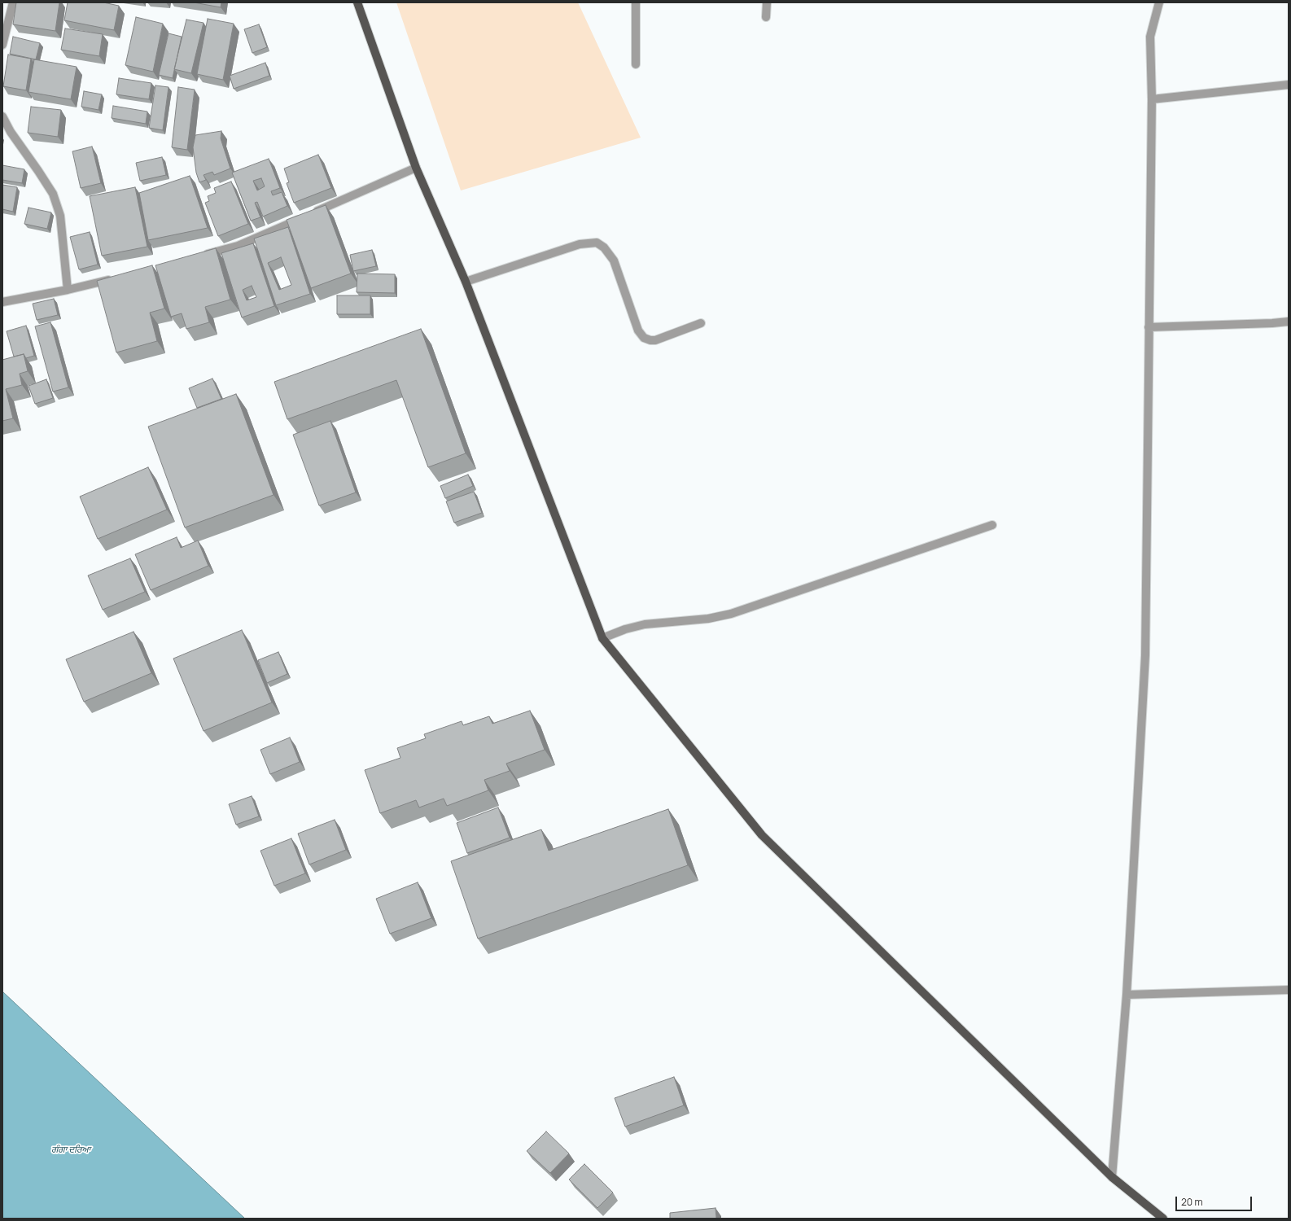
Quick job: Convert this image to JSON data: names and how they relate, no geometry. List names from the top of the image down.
{
  "water": ["ਗੰਗਾ ਦਰਿਆ"],
  "scale_bar": "20 m"
}
